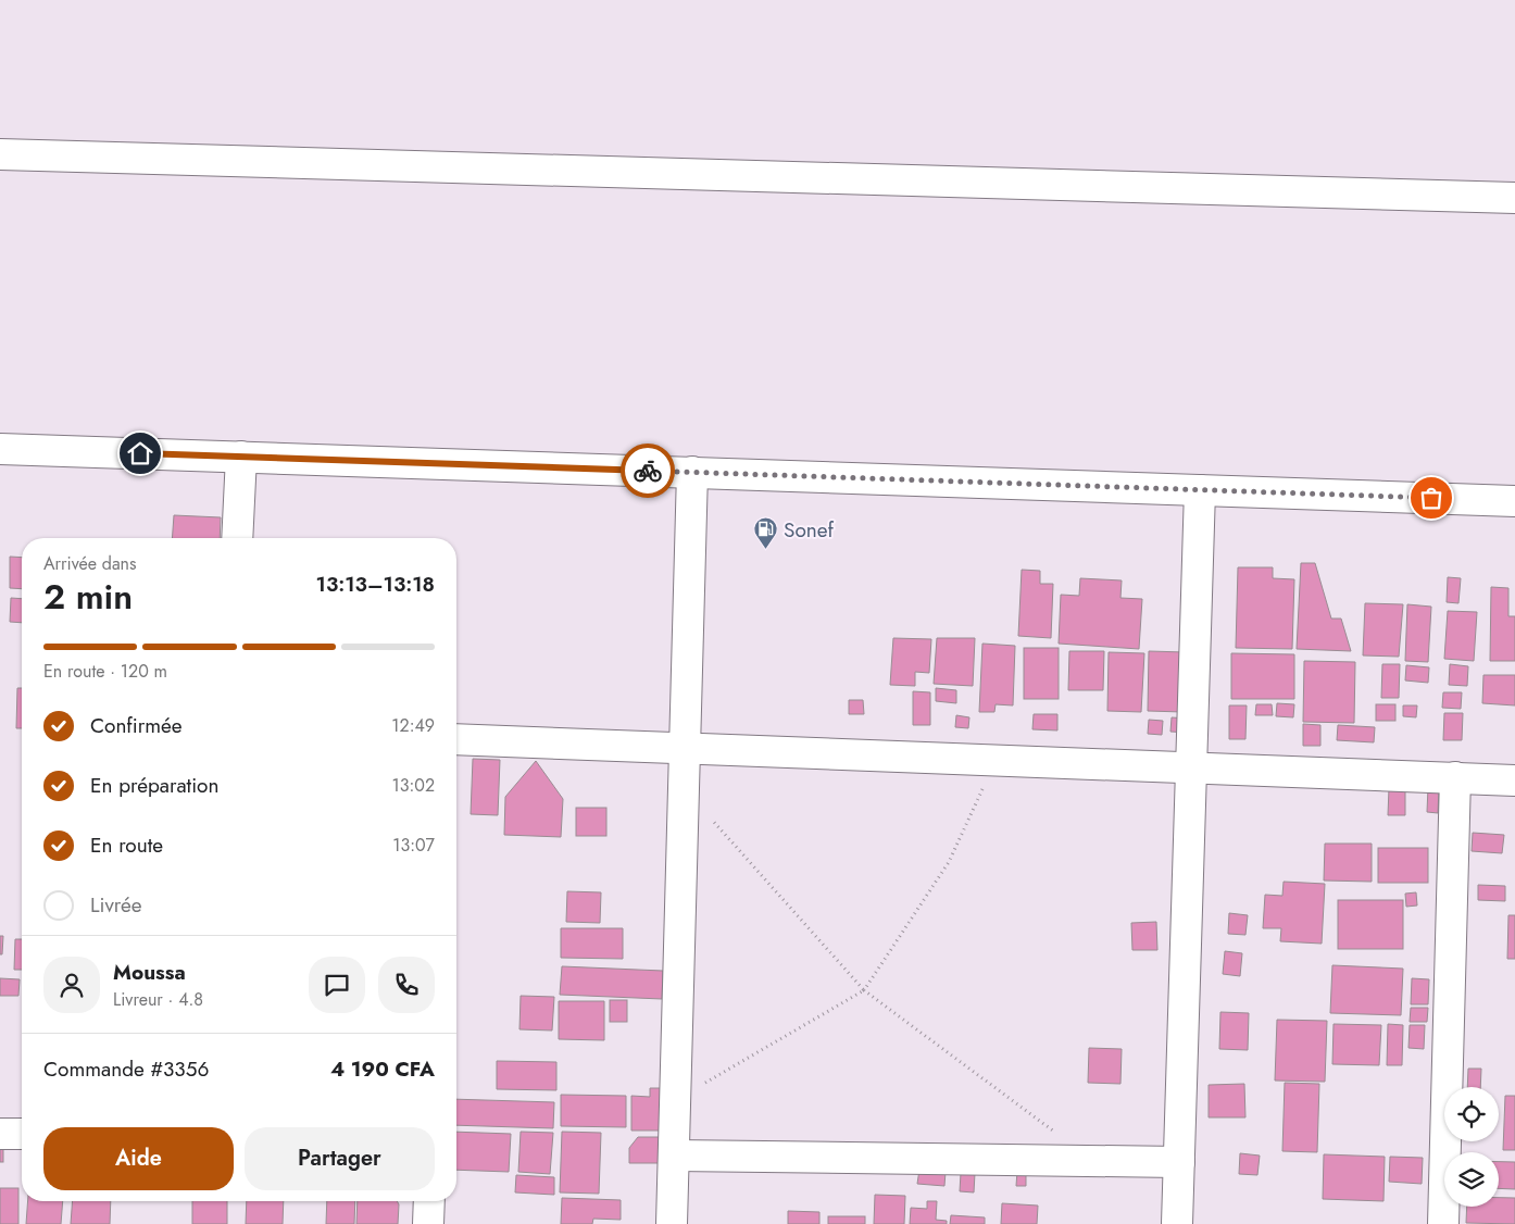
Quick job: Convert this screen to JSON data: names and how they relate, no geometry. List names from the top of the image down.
{
  "places": {
    "fuel station": ["Sonef"]
  },
  "page": {
    "heading": ["2 min", "Arrivée dans", "13:13–13:18"],
    "panel": [
      "Moussa",
      "Livreur · 4.8",
      "Commande #3356",
      "4 190 CFA"
    ],
    "bar": "En route · 120 m",
    "list": [
      ["Confirmée", "12:49"],
      ["En préparation", "13:02"],
      ["En route", "13:07"],
      "Livrée"
    ],
    "buttons": ["Aide", "Partager"]
  }
}
